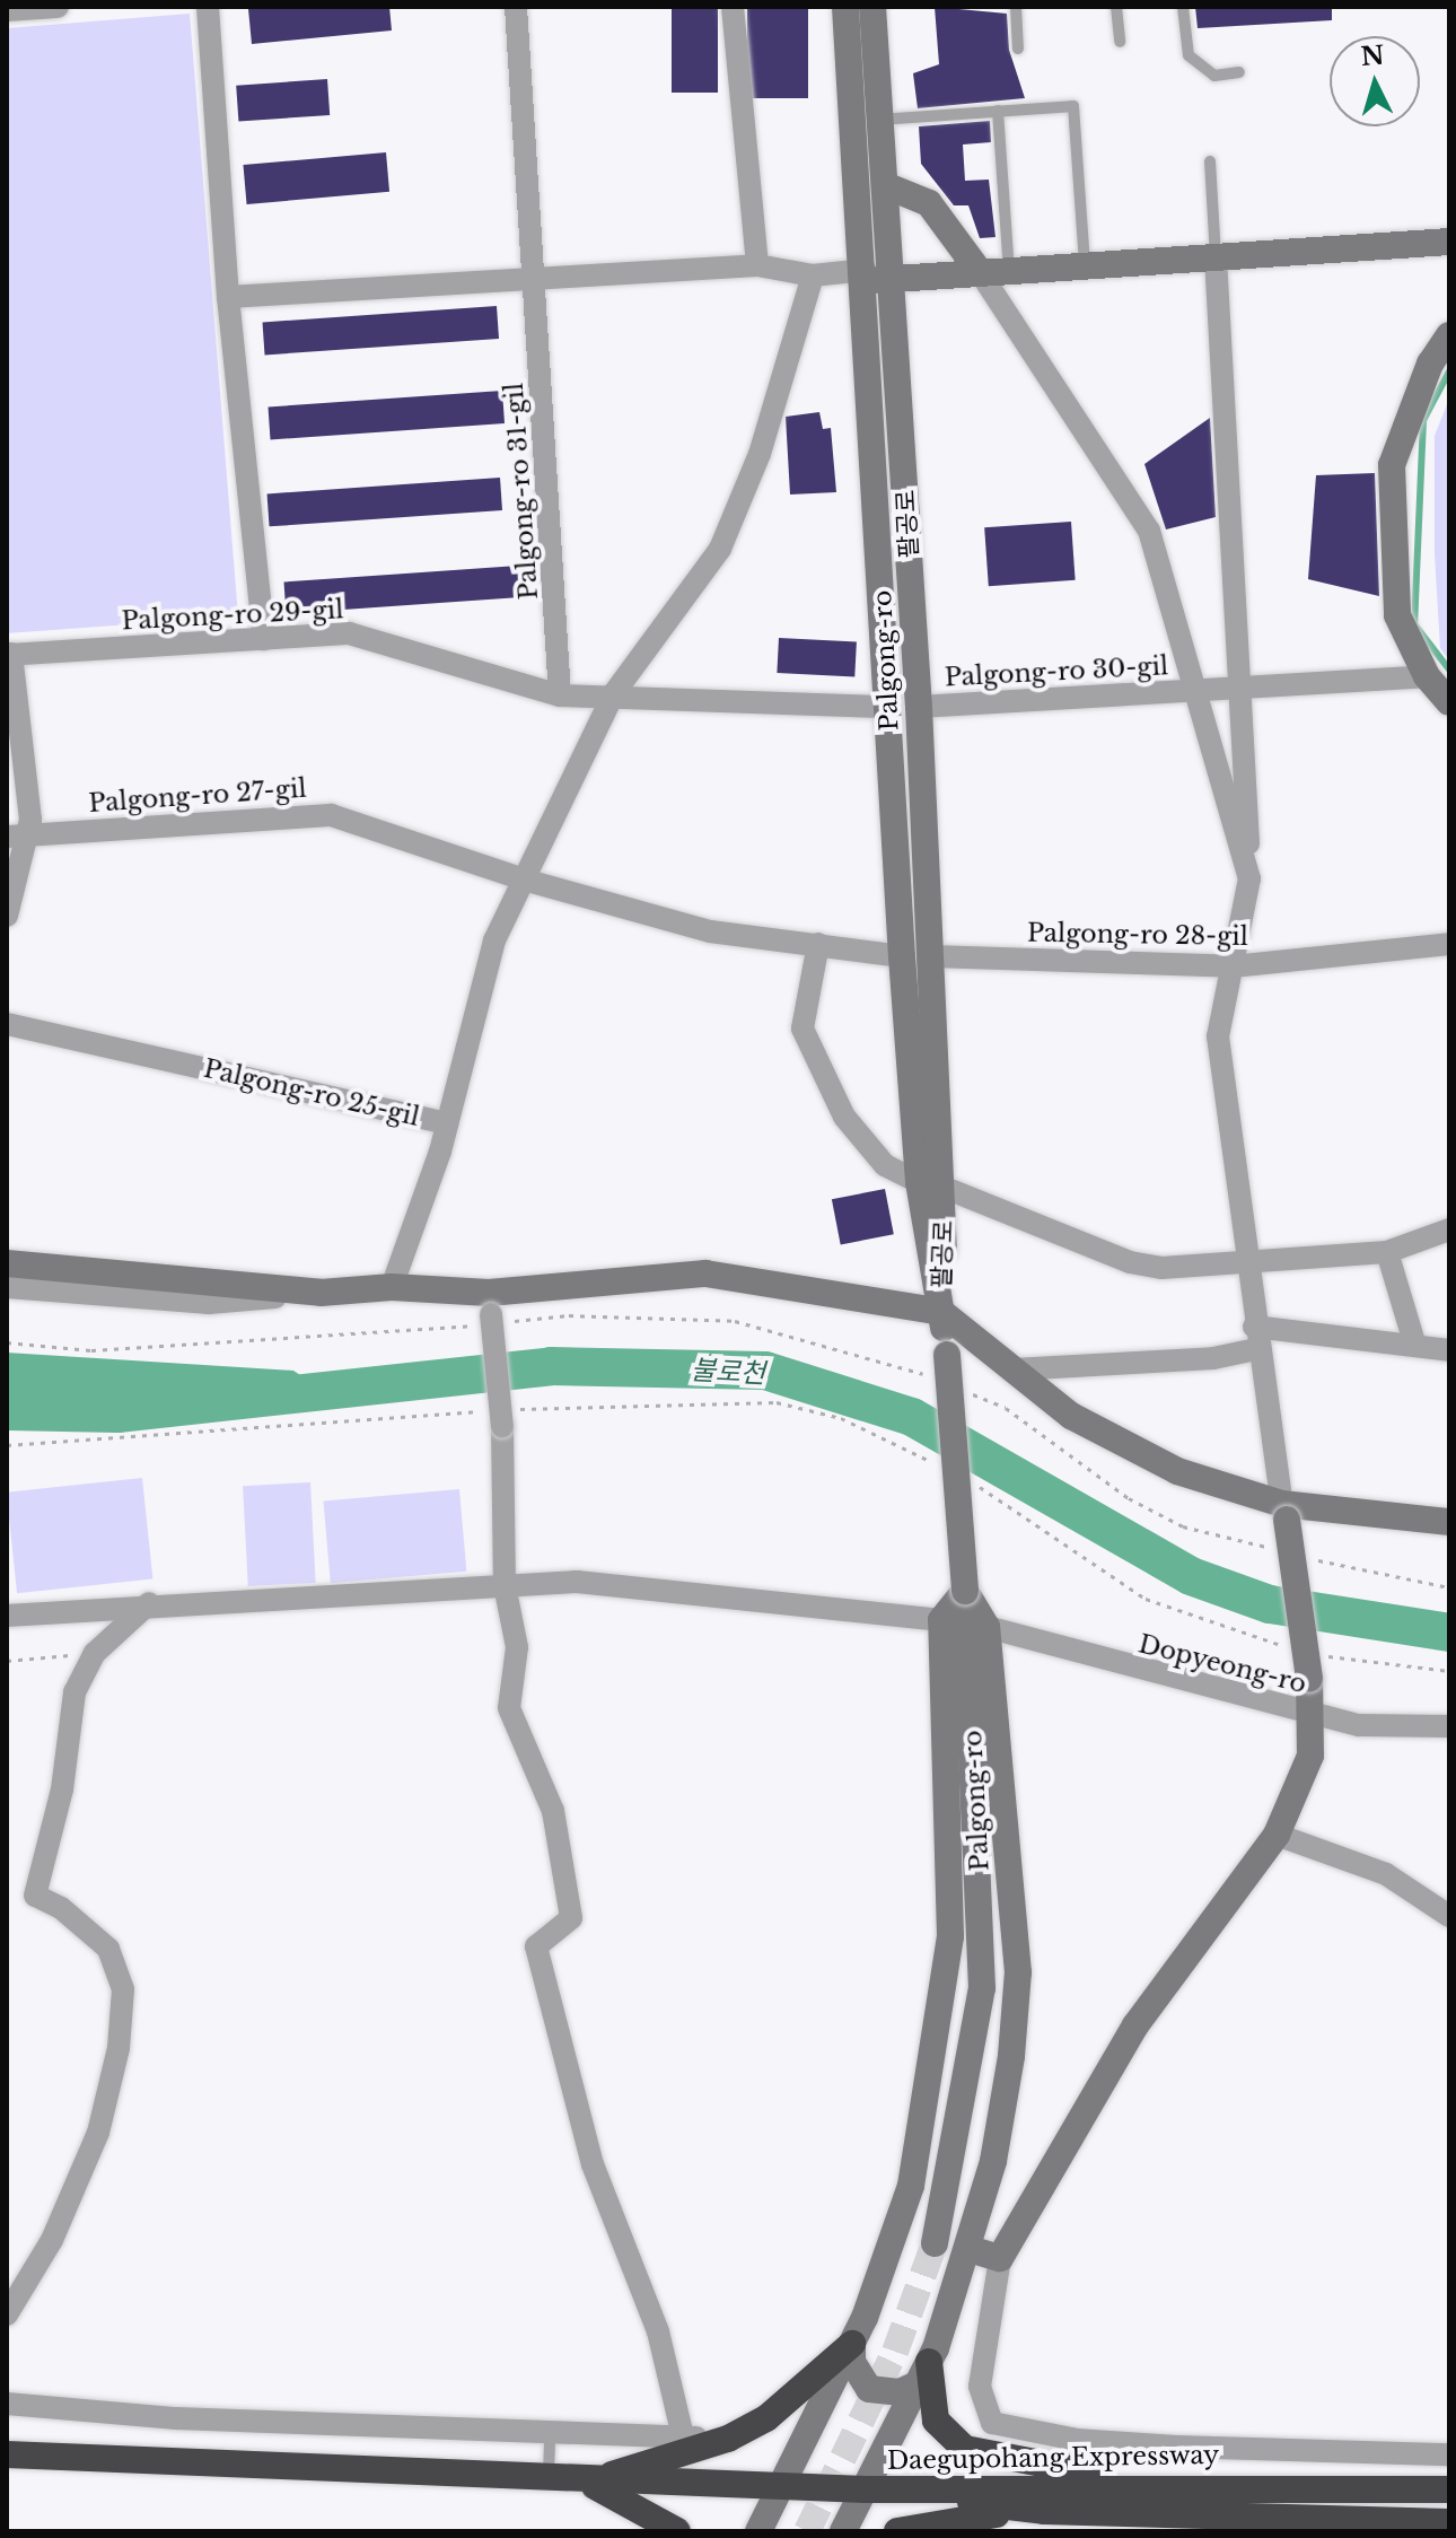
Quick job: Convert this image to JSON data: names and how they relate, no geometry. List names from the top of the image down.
{
  "streets": {
    "highway": ["Daegupohang Expressway"],
    "main road": ["팔공로", "Palgong-ro"],
    "street": [
      "Palgong-ro 31-gil",
      "Palgong-ro 29-gil",
      "Palgong-ro 30-gil",
      "Palgong-ro 27-gil",
      "Palgong-ro 28-gil",
      "Palgong-ro 25-gil",
      "Dopyeong-ro"
    ]
  },
  "crossings": [
    ["Palgong-ro 31-gil", "Palgong-ro 29-gil"],
    ["팔공로", "Palgong-ro"],
    ["팔공로", "Palgong-ro 30-gil"],
    ["팔공로", "Palgong-ro 28-gil"],
    ["Palgong-ro 29-gil", "Palgong-ro"],
    ["Palgong-ro", "Palgong-ro 27-gil"],
    ["Palgong-ro 30-gil", "Palgong-ro 28-gil"]
  ],
  "water": ["불로천"],
  "north": "top"
}
